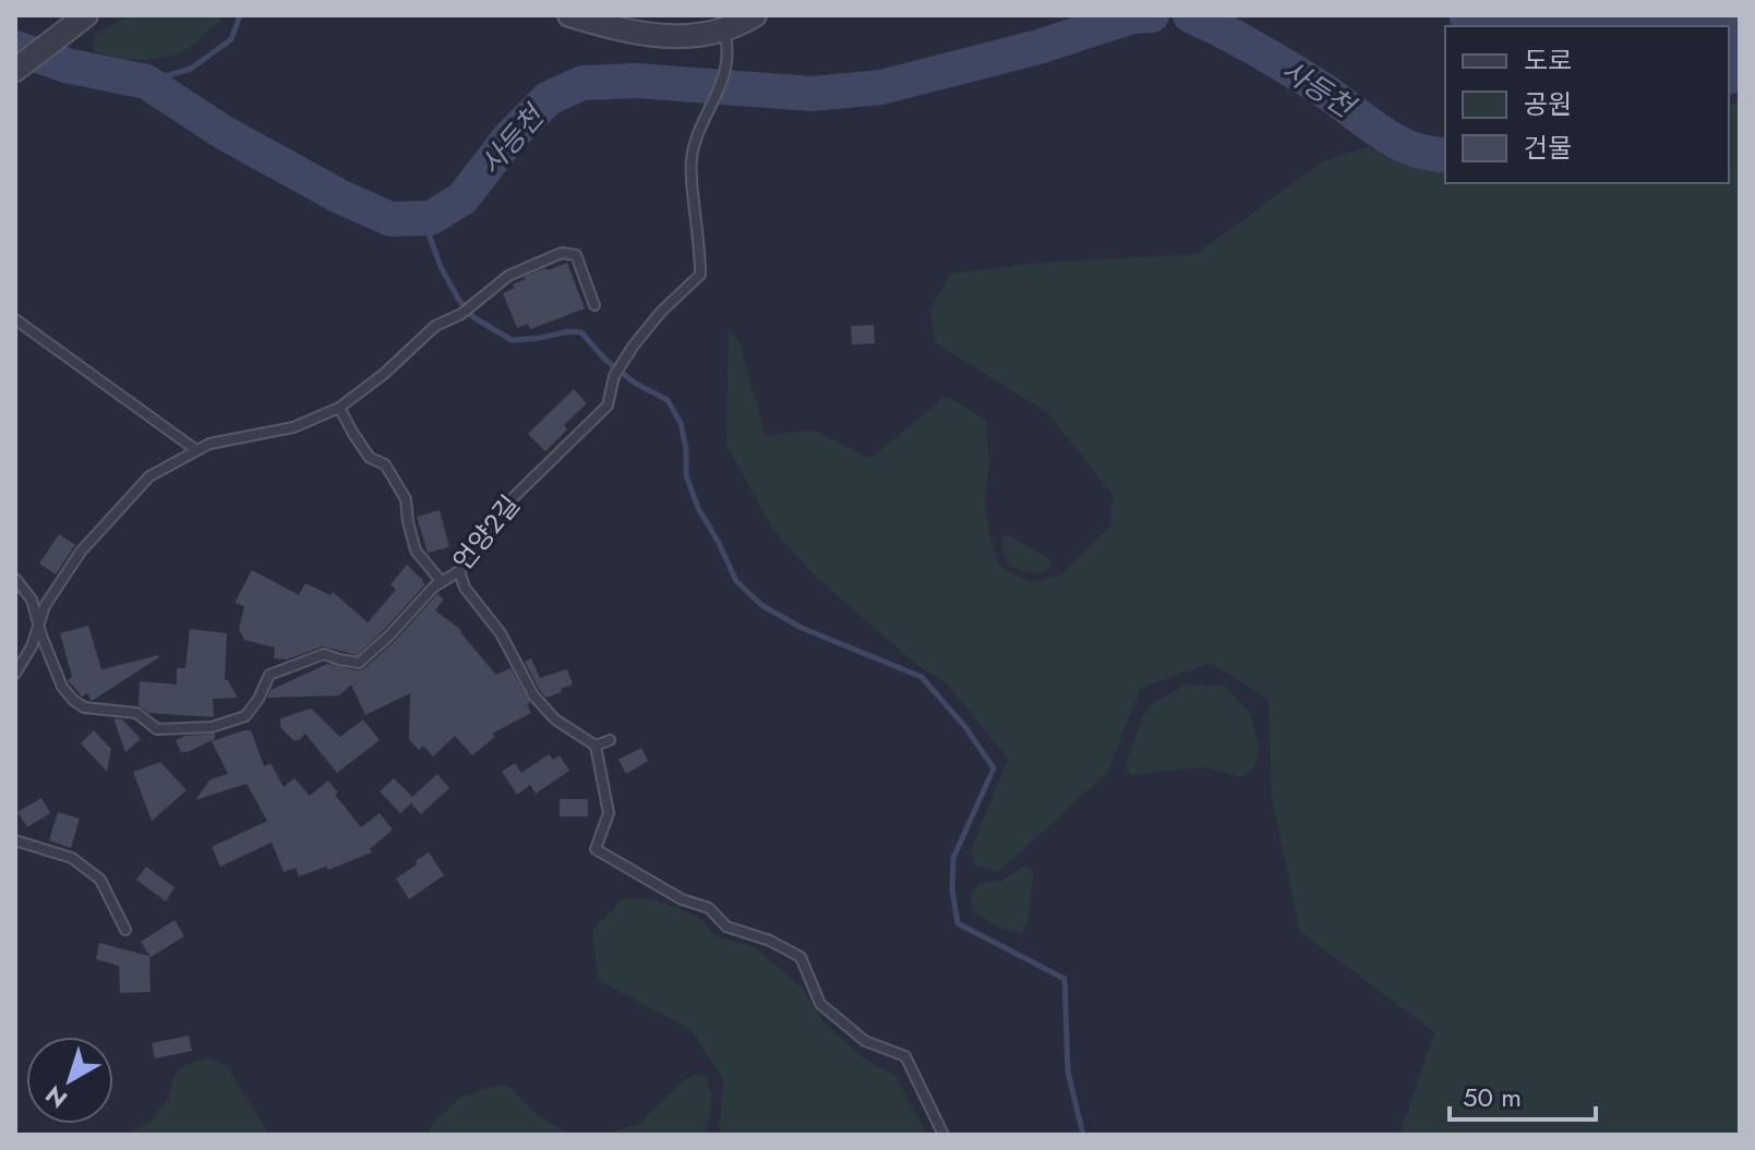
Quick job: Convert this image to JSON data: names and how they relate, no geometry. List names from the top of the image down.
{
  "streets": {
    "lane": ["언양2길"]
  },
  "water": ["사등천"],
  "legend": ["도로", "공원", "건물"],
  "scale_bar": "50 m",
  "north": "bottom left"
}
